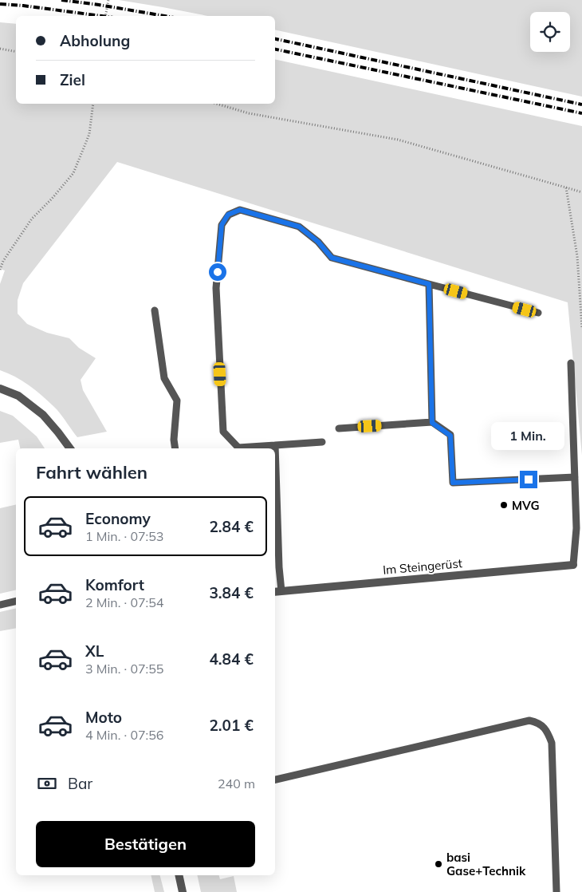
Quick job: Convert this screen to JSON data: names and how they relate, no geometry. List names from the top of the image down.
{
  "streets": {
    "street": ["Im Steingerüst"]
  },
  "places": ["MVG", "basi Gase+Technik"],
  "page": {
    "banner": ["Abholung", "Ziel"],
    "bubble": "1 Min.",
    "heading": "Fahrt wählen",
    "list": [
      {
        "name": "Economy",
        "note": "1 Min. · 07:53",
        "value": "2.84 €"
      },
      {
        "name": "Komfort",
        "note": "2 Min. · 07:54",
        "value": "3.84 €"
      },
      {
        "name": "XL",
        "note": "3 Min. · 07:55",
        "value": "4.84 €"
      },
      {
        "name": "Moto",
        "note": "4 Min. · 07:56",
        "value": "2.01 €"
      }
    ],
    "pay": ["Bar", "240 m"],
    "buttons": "Bestätigen"
  }
}
